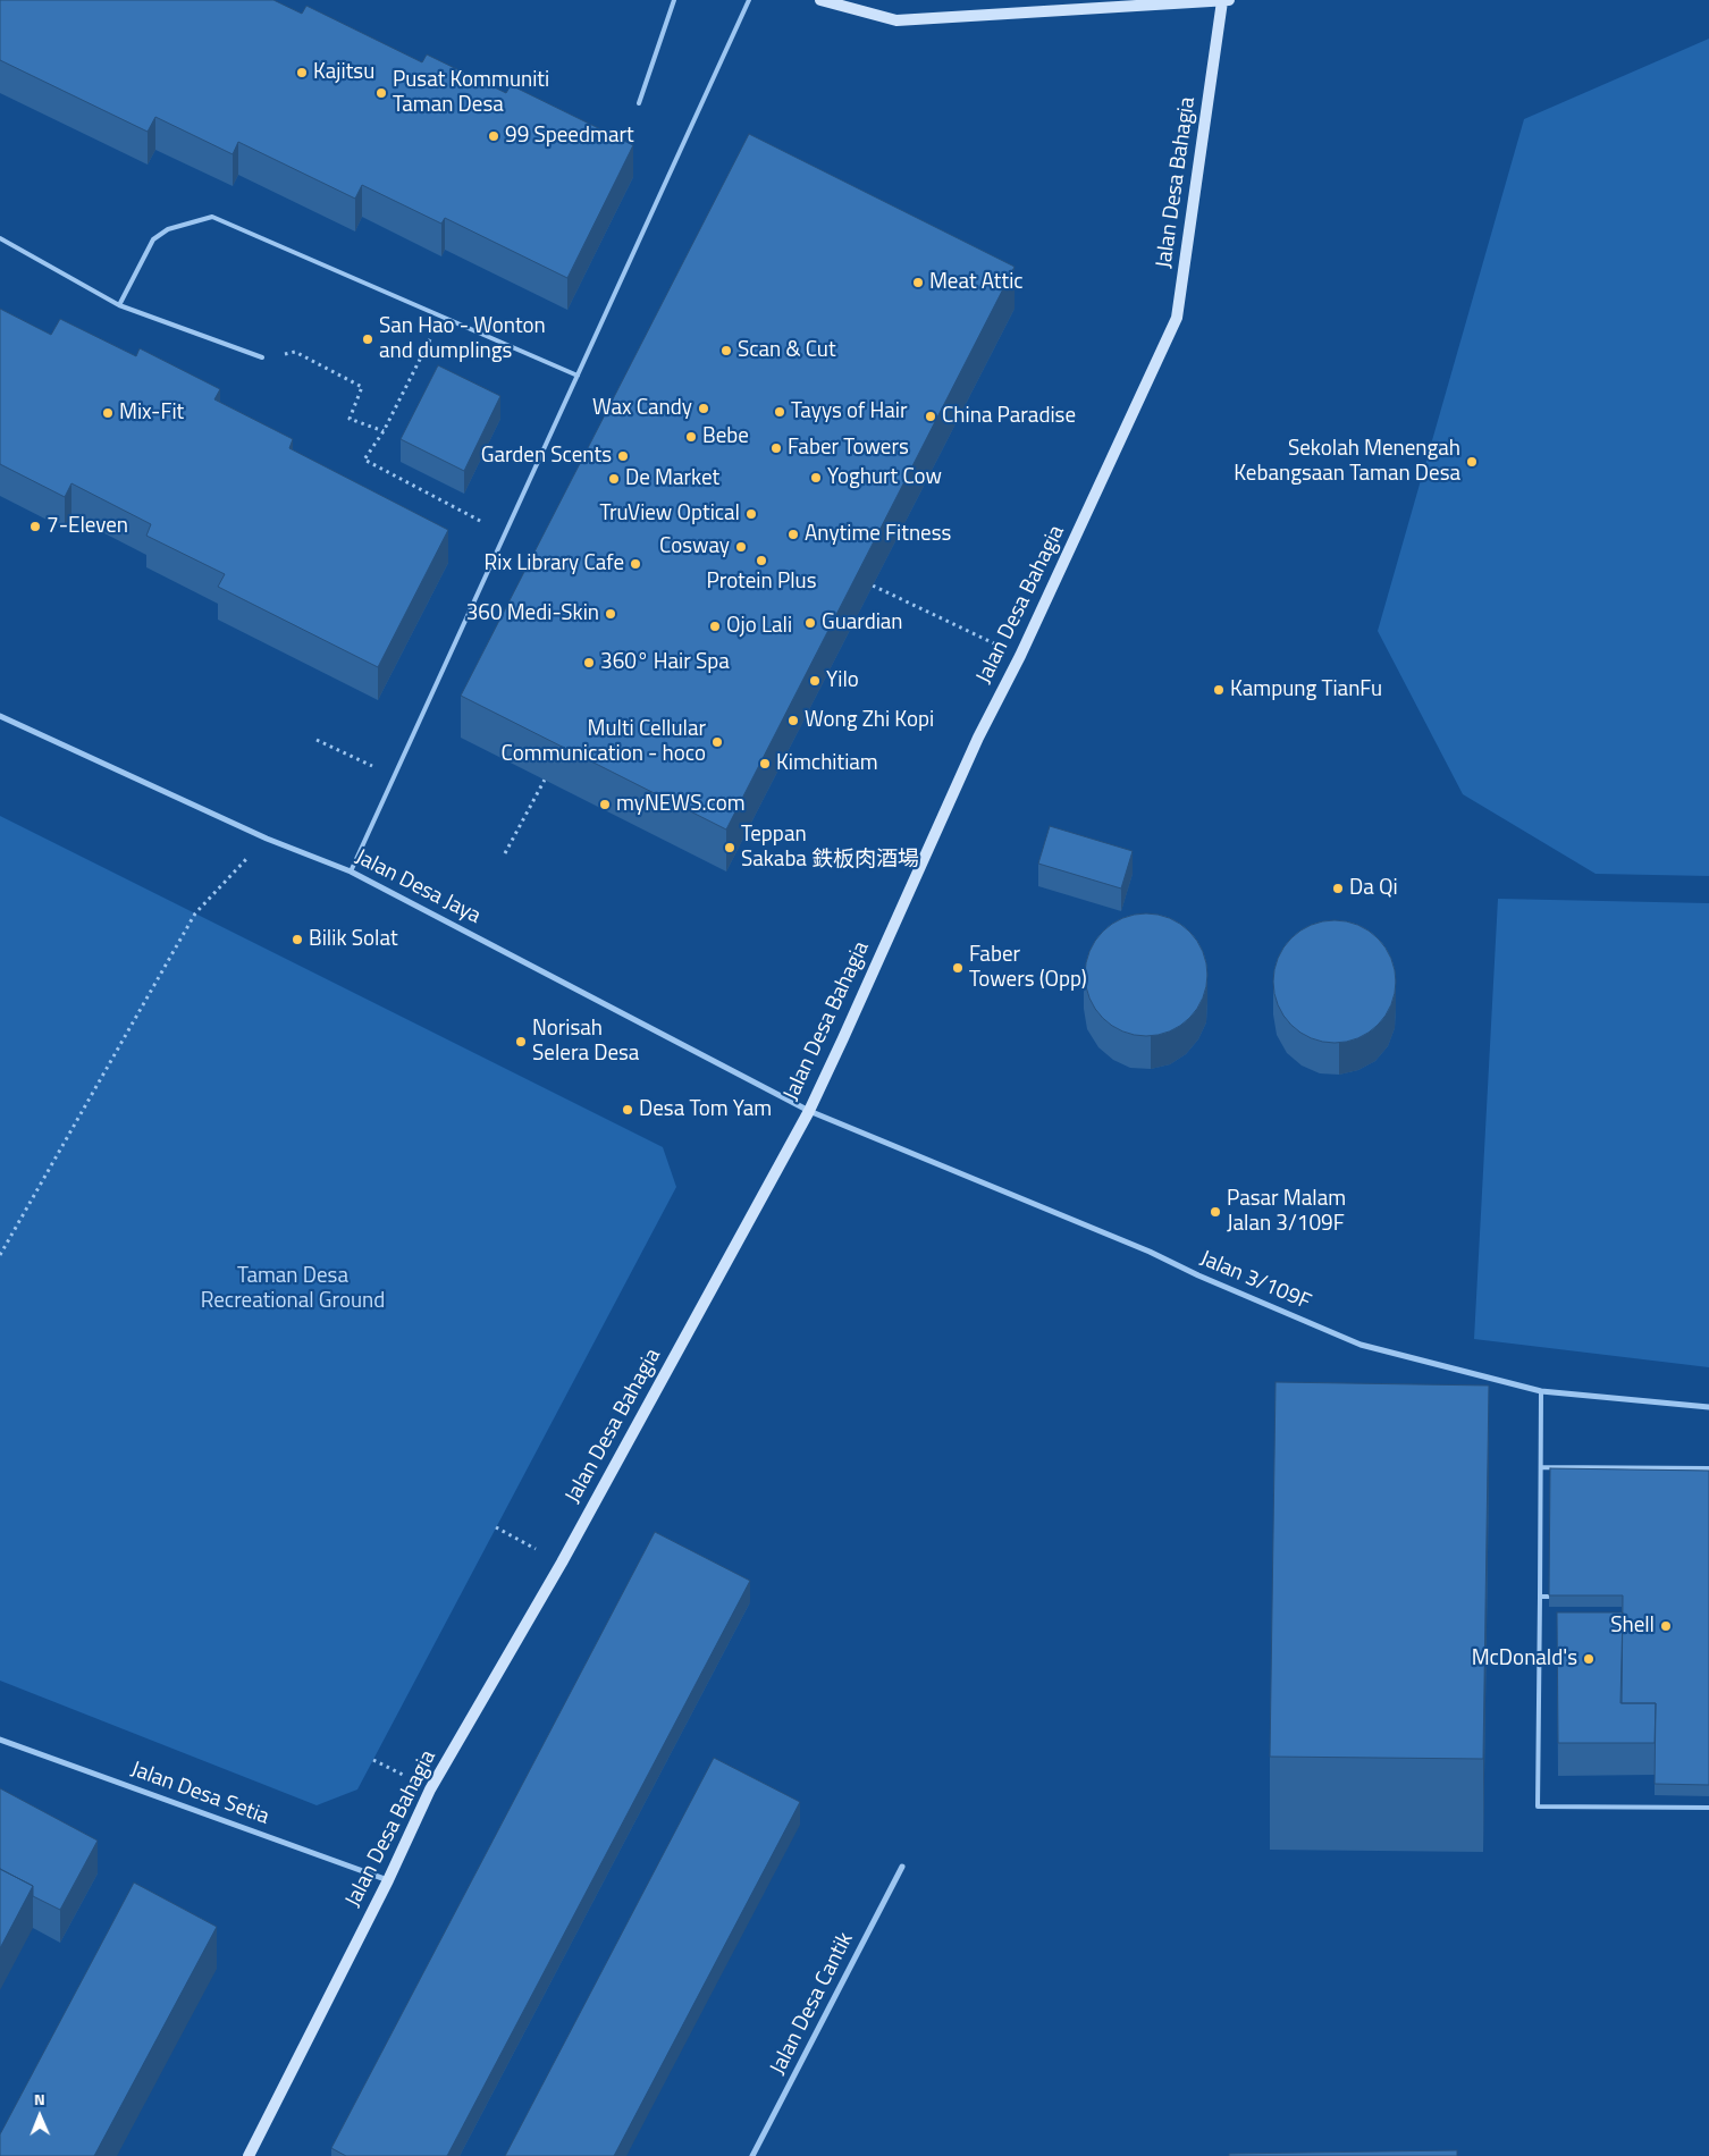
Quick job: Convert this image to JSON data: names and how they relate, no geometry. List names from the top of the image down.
{
  "streets": {
    "street": [
      "Jalan Desa Bahagia",
      "Jalan Desa Jaya",
      "Jalan 3/109F",
      "Jalan Desa Setia",
      "Jalan Desa Cantik"
    ]
  },
  "crossings": [
    ["Jalan Desa Bahagia", "Jalan Desa Jaya"],
    ["Jalan Desa Bahagia", "Jalan 3/109F"],
    ["Jalan Desa Bahagia", "Jalan Desa Setia"],
    ["Jalan Desa Jaya", "Jalan 3/109F"]
  ],
  "parks": ["Taman Desa Recreational Ground"],
  "places": [
    "Kajitsu",
    "Pusat Kommuniti Taman Desa",
    "99 Speedmart",
    "Meat Attic",
    "San Hao - Wonton and dumplings",
    "Scan & Cut",
    "Wax Candy",
    "Tayys of Hair",
    "Mix-Fit",
    "China Paradise",
    "Bebe",
    "Faber Towers",
    "Garden Scents",
    "Sekolah Menengah Kebangsaan Taman Desa",
    "Yoghurt Cow",
    "De Market",
    "TruView Optical",
    "7-Eleven",
    "Anytime Fitness",
    "Cosway",
    "Protein Plus",
    "Rix Library Cafe",
    "360 Medi-Skin",
    "Guardian",
    "Ojo Lali",
    "360° Hair Spa",
    "Yilo",
    "Kampung TianFu",
    "Wong Zhi Kopi",
    "Multi Cellular Communication - hoco",
    "Kimchitiam",
    "myNEWS.com",
    "Teppan Sakaba 鉄板肉酒場",
    "Da Qi",
    "Bilik Solat",
    "Faber Towers (Opp)",
    "Norisah Selera Desa",
    "Desa Tom Yam",
    "Pasar Malam Jalan 3/109F",
    "Shell",
    "McDonald's"
  ],
  "north": "top"
}
